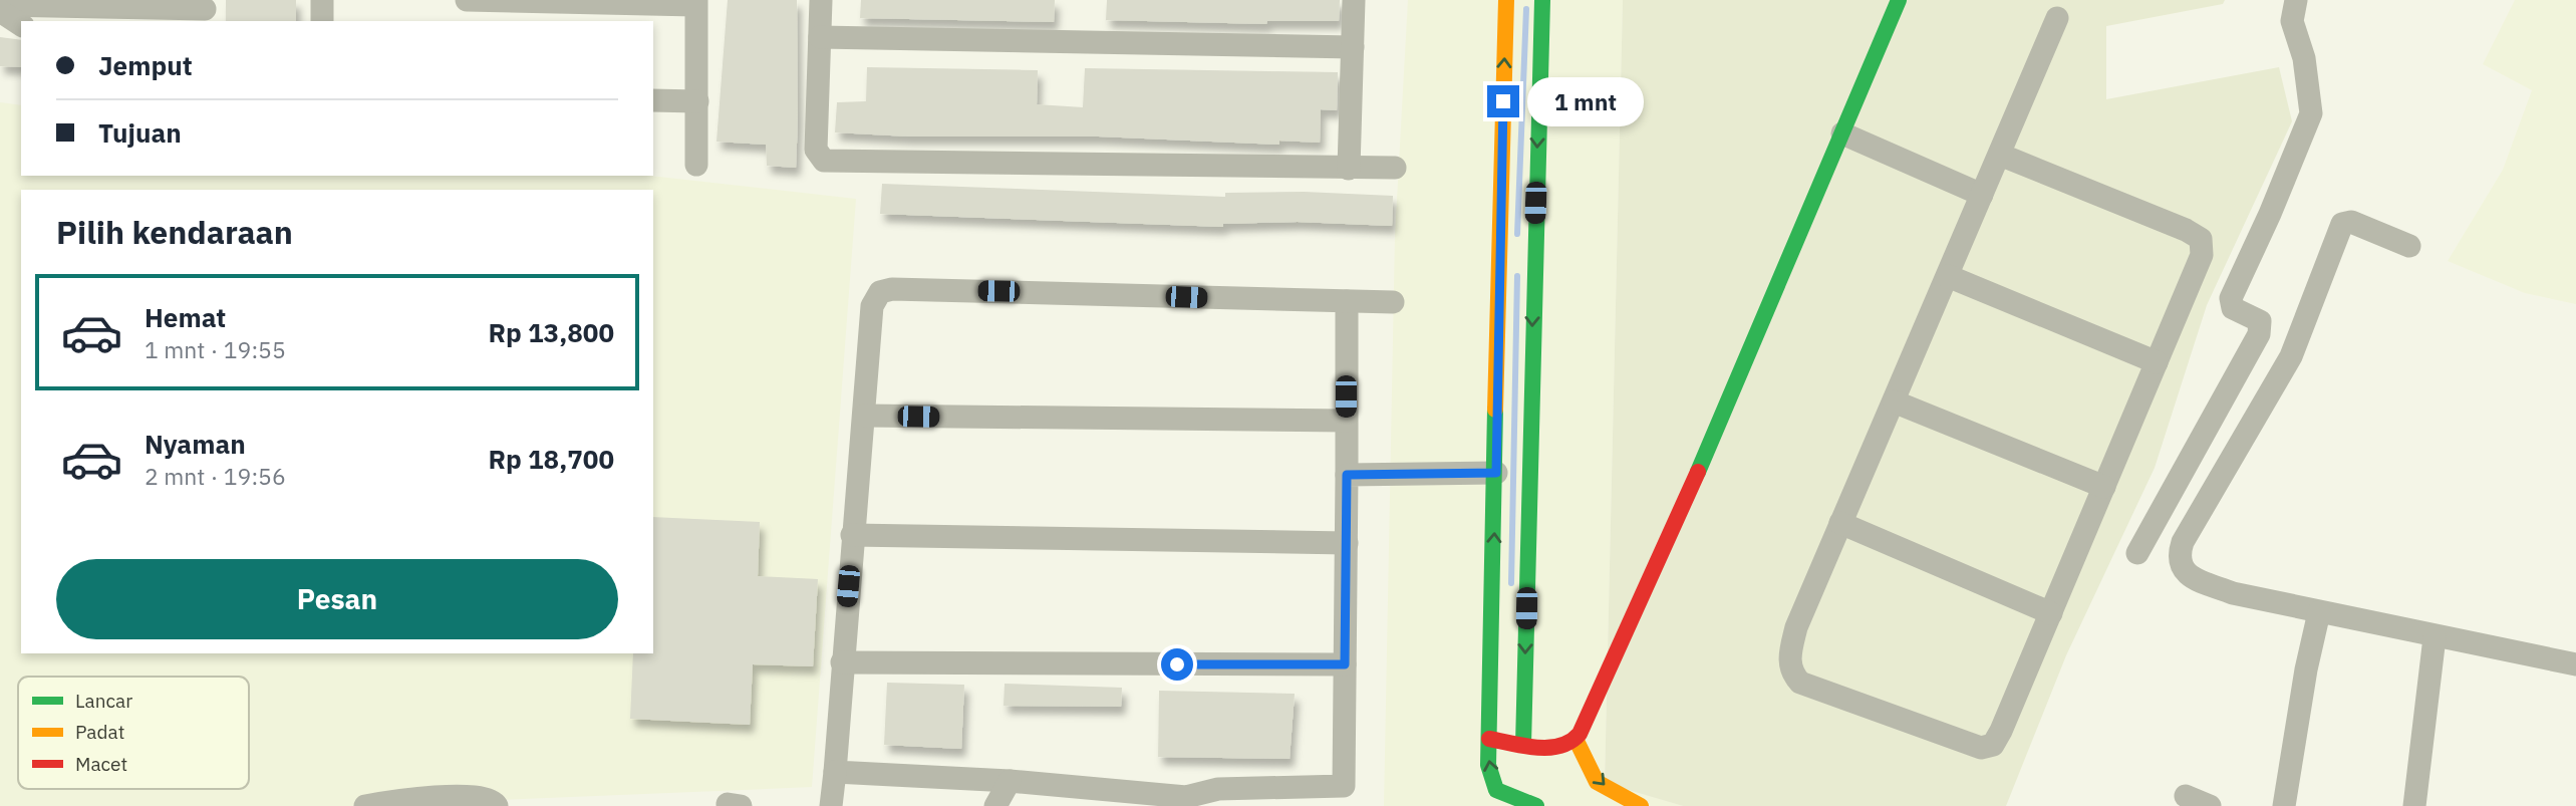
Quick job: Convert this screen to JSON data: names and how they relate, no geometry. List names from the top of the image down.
{
  "legend": ["Lancar", "Padat", "Macet"],
  "page": {
    "banner": ["Jemput", "Tujuan"],
    "bubble": "1 mnt",
    "heading": "Pilih kendaraan",
    "list": [
      {
        "name": "Hemat",
        "note": "1 mnt · 19:55",
        "value": "Rp 13,800"
      },
      {
        "name": "Nyaman",
        "note": "2 mnt · 19:56",
        "value": "Rp 18,700"
      }
    ],
    "buttons": "Pesan"
  }
}
